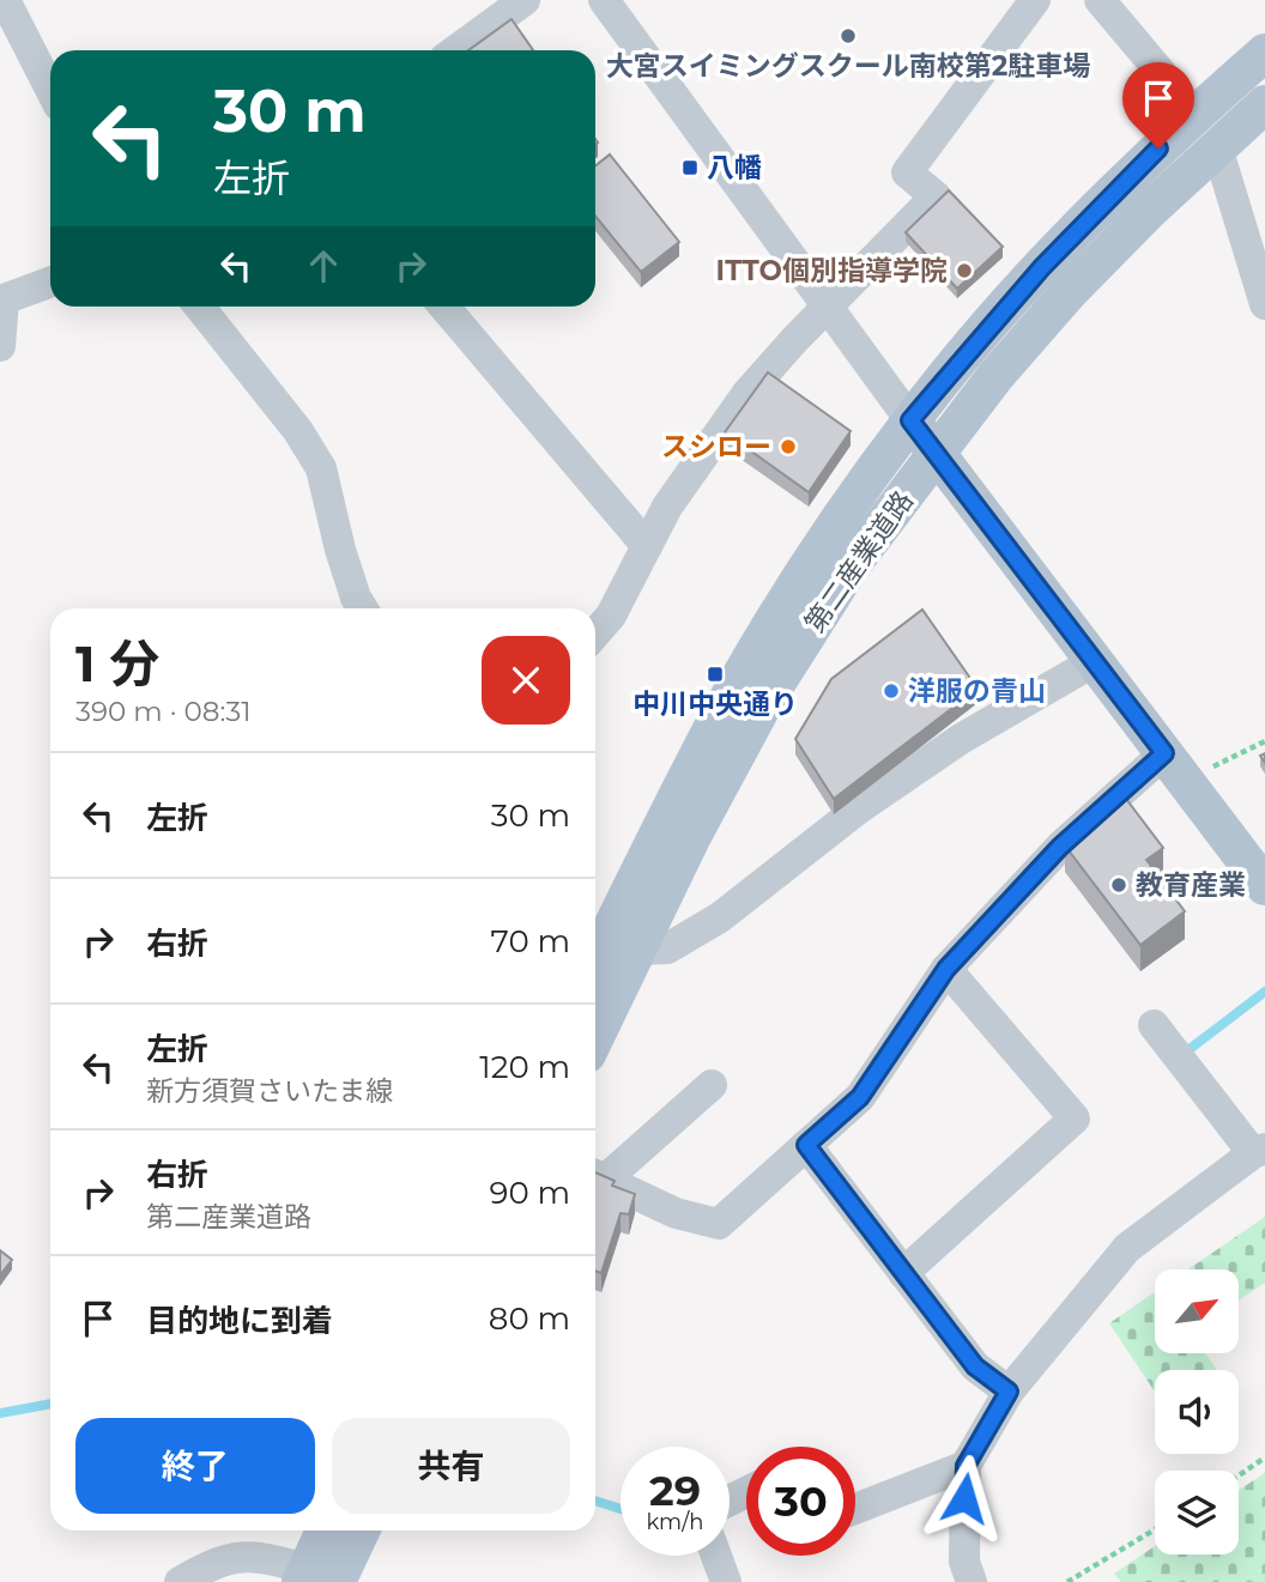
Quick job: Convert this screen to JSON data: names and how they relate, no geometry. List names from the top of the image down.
{
  "streets": {
    "main road": ["第二産業道路"]
  },
  "places": {
    "other": [
      "大宮スイミングスクール南校第2駐車場",
      "ITTO個別指導学院",
      "スシロー",
      "洋服の青山",
      "教育産業"
    ],
    "transit": ["八幡", "中川中央通り"]
  },
  "north": "top right",
  "page": {
    "turn": ["30 m", "左折"],
    "heading": ["1 分", "390 m · 08:31"],
    "list": [
      {
        "name": "左折",
        "value": "30 m"
      },
      {
        "name": "右折",
        "value": "70 m"
      },
      {
        "name": "左折",
        "note": "新方須賀さいたま線",
        "value": "120 m"
      },
      {
        "name": "右折",
        "note": "第二産業道路",
        "value": "90 m"
      },
      {
        "name": "目的地に到着",
        "value": "80 m"
      }
    ],
    "buttons": ["終了", "共有"],
    "speed": "29 km/h",
    "limit": "30"
  }
}
